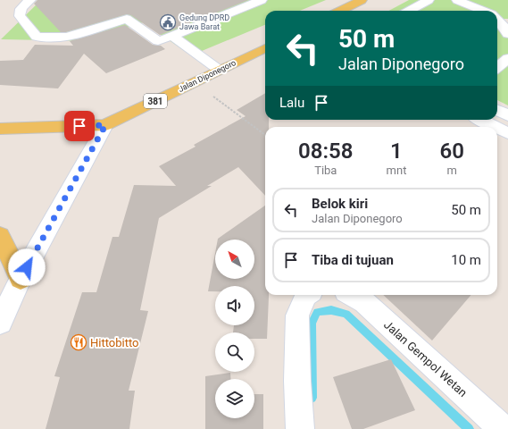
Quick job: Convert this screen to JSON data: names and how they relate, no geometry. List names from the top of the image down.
{
  "streets": {
    "main road": ["Jalan Diponegoro", "381"],
    "street": ["Jalan Gempol Wetan"]
  },
  "places": {
    "public building": ["Gedung DPRD Jawa Barat"],
    "restaurant": ["Hittobitto"]
  },
  "north": "top left",
  "page": {
    "turn": ["50 m", "Jalan Diponegoro"],
    "then": "Lalu",
    "eta": [
      "08:58",
      "Tiba",
      "1",
      "mnt",
      "60",
      "m"
    ],
    "list": [
      {
        "name": "Belok kiri",
        "note": "Jalan Diponegoro",
        "value": "50 m"
      },
      {
        "name": "Tiba di tujuan",
        "value": "10 m"
      }
    ]
  }
}
